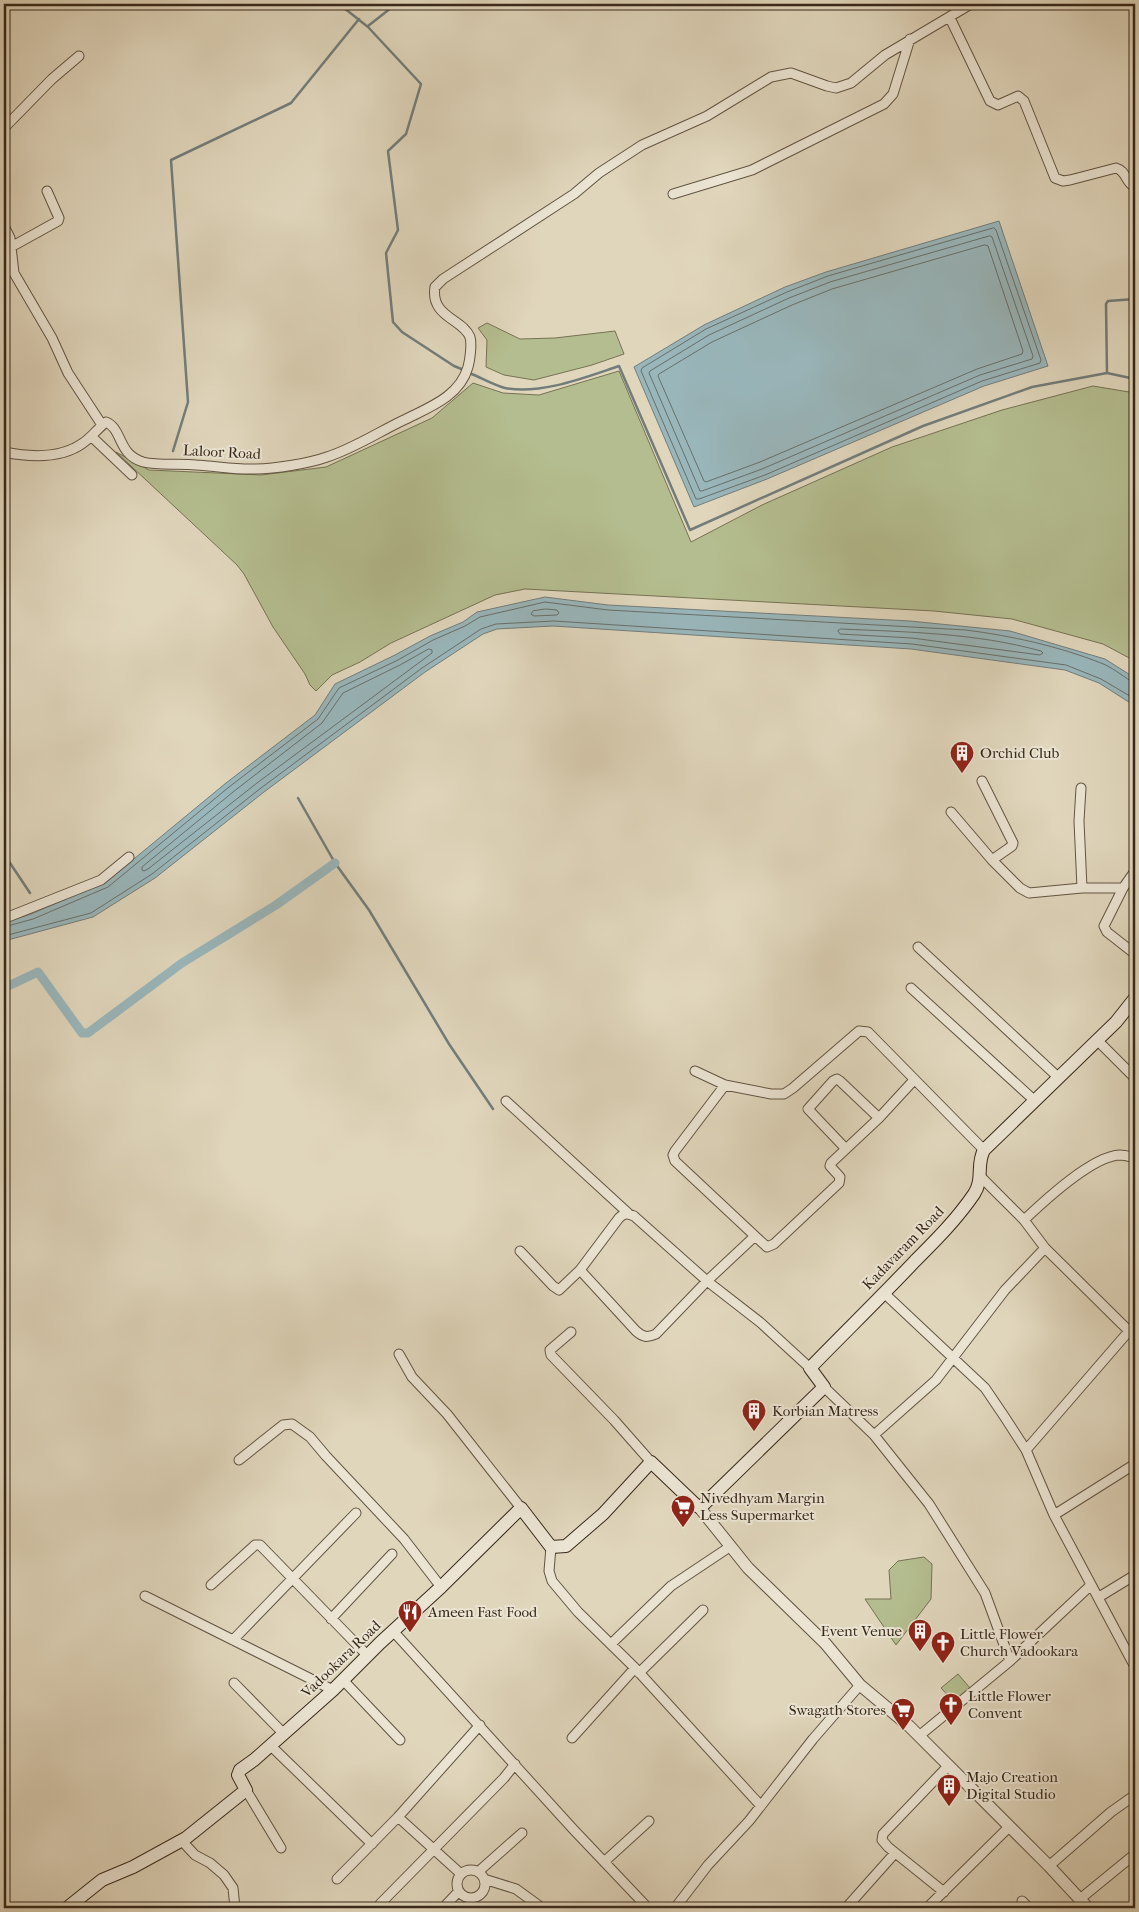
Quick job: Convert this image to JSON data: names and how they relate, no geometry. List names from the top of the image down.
{
  "streets": {
    "main road": ["Kadavaram Road", "Vadookara Road"],
    "street": ["Laloor Road"]
  },
  "places": {
    "building": [
      "Orchid Club",
      "Korbian Matress",
      "Event Venue",
      "Majo Creation Digital Studio"
    ],
    "supermarket": ["Nivedhyam Margin Less Supermarket", "Swagath Stores"],
    "restaurant": ["Ameen Fast Food"],
    "church": ["Little Flower Church Vadookara", "Little Flower Convent"]
  }
}
